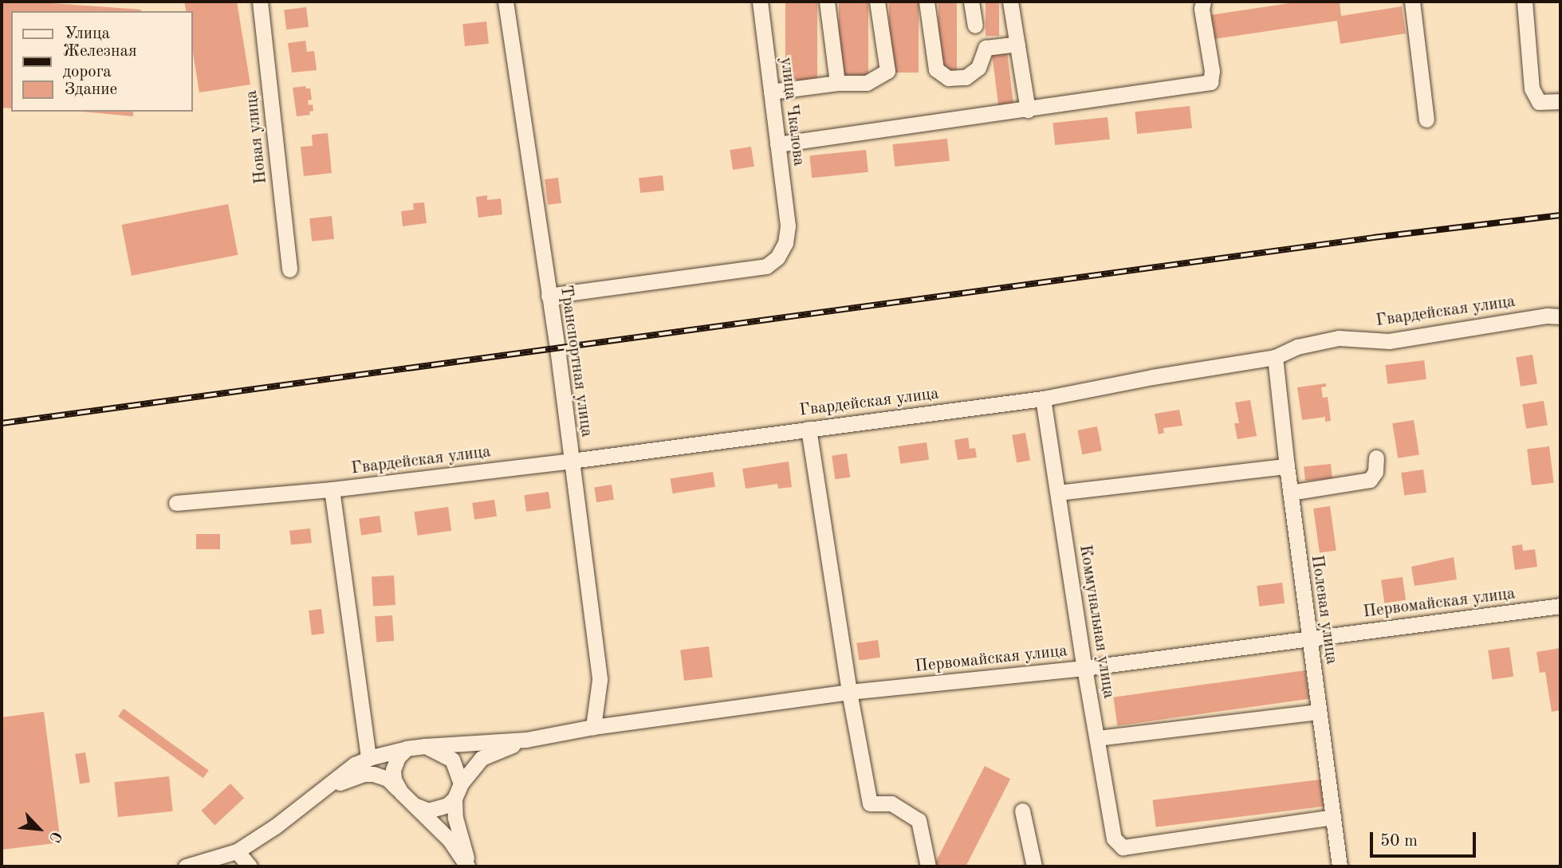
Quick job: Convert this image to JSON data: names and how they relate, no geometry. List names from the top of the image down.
{
  "streets": {
    "street": [
      "улица Чкалова",
      "Новая улица",
      "Гвардейская улица",
      "Транспортная улица",
      "Первомайская улица",
      "Полевая улица",
      "Коммунальная улица"
    ]
  },
  "crossings": [
    ["улица Чкалова", "Транспортная улица"],
    ["Гвардейская улица", "Транспортная улица"],
    ["Гвардейская улица", "Полевая улица"],
    ["Гвардейская улица", "Коммунальная улица"],
    ["Транспортная улица", "Первомайская улица"],
    ["Первомайская улица", "Полевая улица"],
    ["Первомайская улица", "Коммунальная улица"],
    ["Полевая улица", "Коммунальная улица"]
  ],
  "legend": ["Улица", "Железная дорога", "Здание"],
  "scale_bar": "50 m",
  "north": "bottom right"
}
